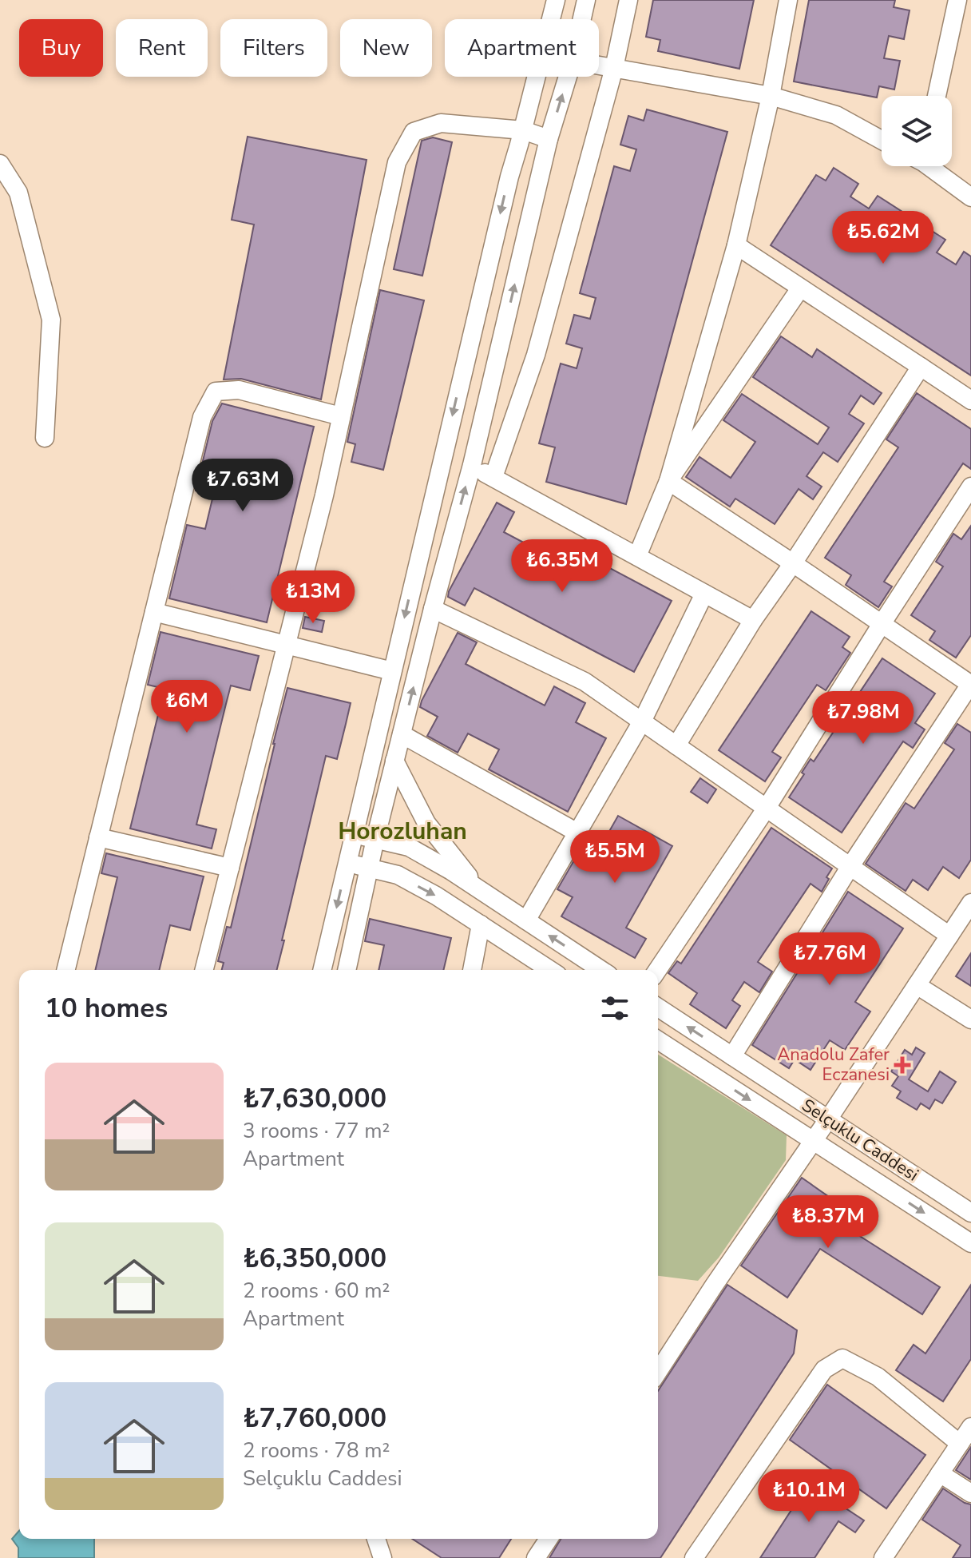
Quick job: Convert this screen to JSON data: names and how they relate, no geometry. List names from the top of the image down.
{
  "streets": {
    "street": ["Selçuklu Caddesi"]
  },
  "districts": ["Horozluhan"],
  "places": {
    "health": ["Anadolu Zafer Eczanesi"]
  },
  "page": {
    "chip": [
      "Buy",
      "Rent",
      "Filters",
      "New",
      "Apartment"
    ],
    "price": [
      "₺5.62M",
      "₺7.63M",
      "₺6.35M",
      "₺13M",
      "₺6M",
      "₺7.98M",
      "₺5.5M",
      "₺7.76M",
      "₺8.37M",
      "₺10.1M"
    ],
    "heading": "10 homes",
    "list": [
      {
        "name": "₺7,630,000",
        "note": "3 rooms · 77 m² · Apartment"
      },
      {
        "name": "₺6,350,000",
        "note": "2 rooms · 60 m² · Apartment"
      },
      {
        "name": "₺7,760,000",
        "note": "2 rooms · 78 m² · Selçuklu Caddesi"
      }
    ]
  }
}
